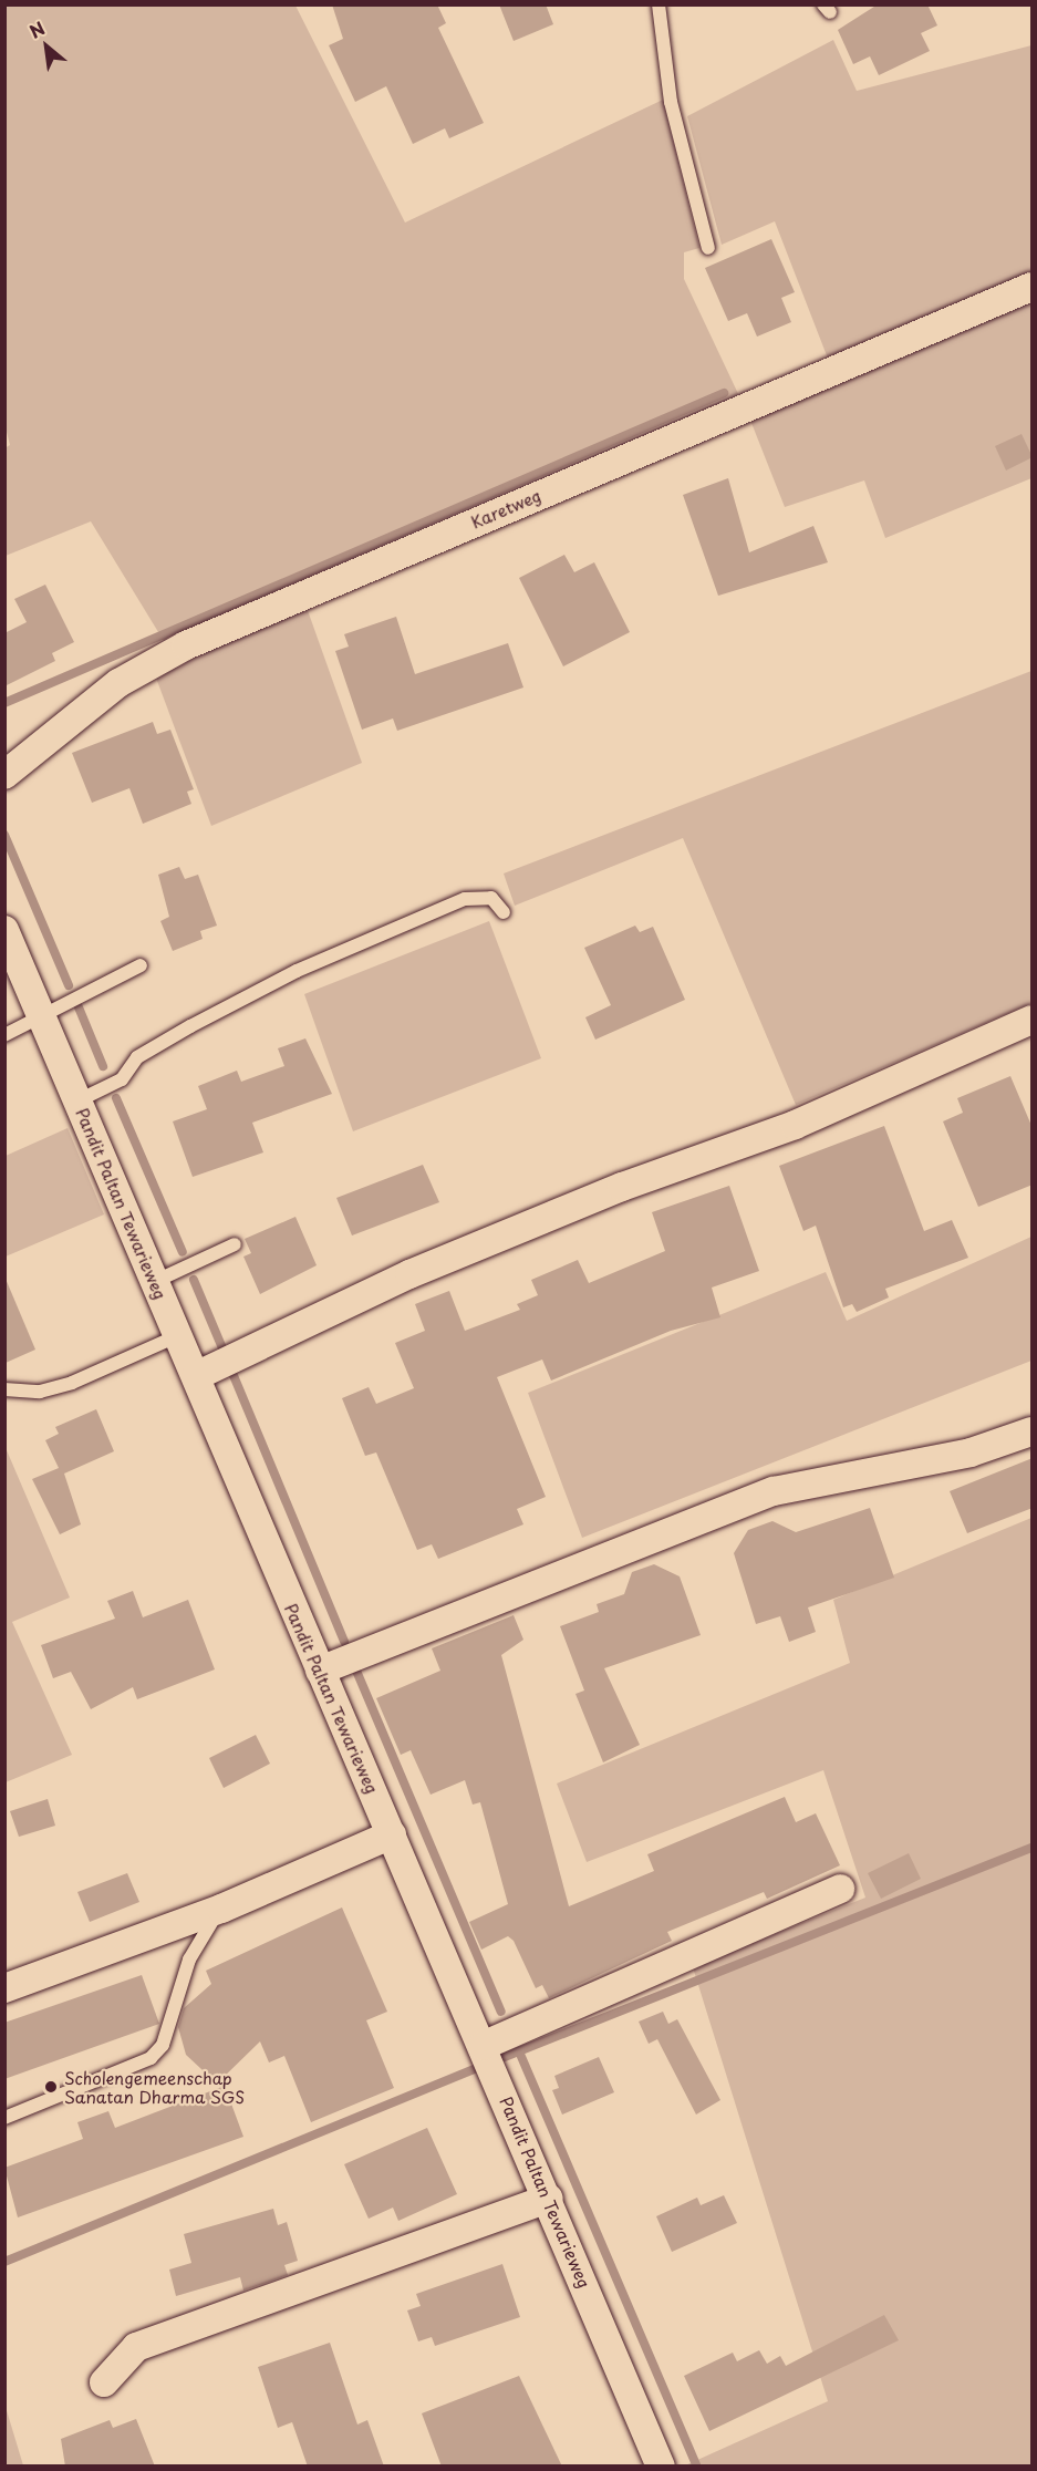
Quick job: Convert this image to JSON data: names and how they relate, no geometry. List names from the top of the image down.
{
  "streets": {
    "street": ["Karetweg", "Pandit Paltan Tewarieweg"]
  },
  "places": ["Scholengemeenschap Sanatan Dharma SGS"],
  "north": "top left"
}
